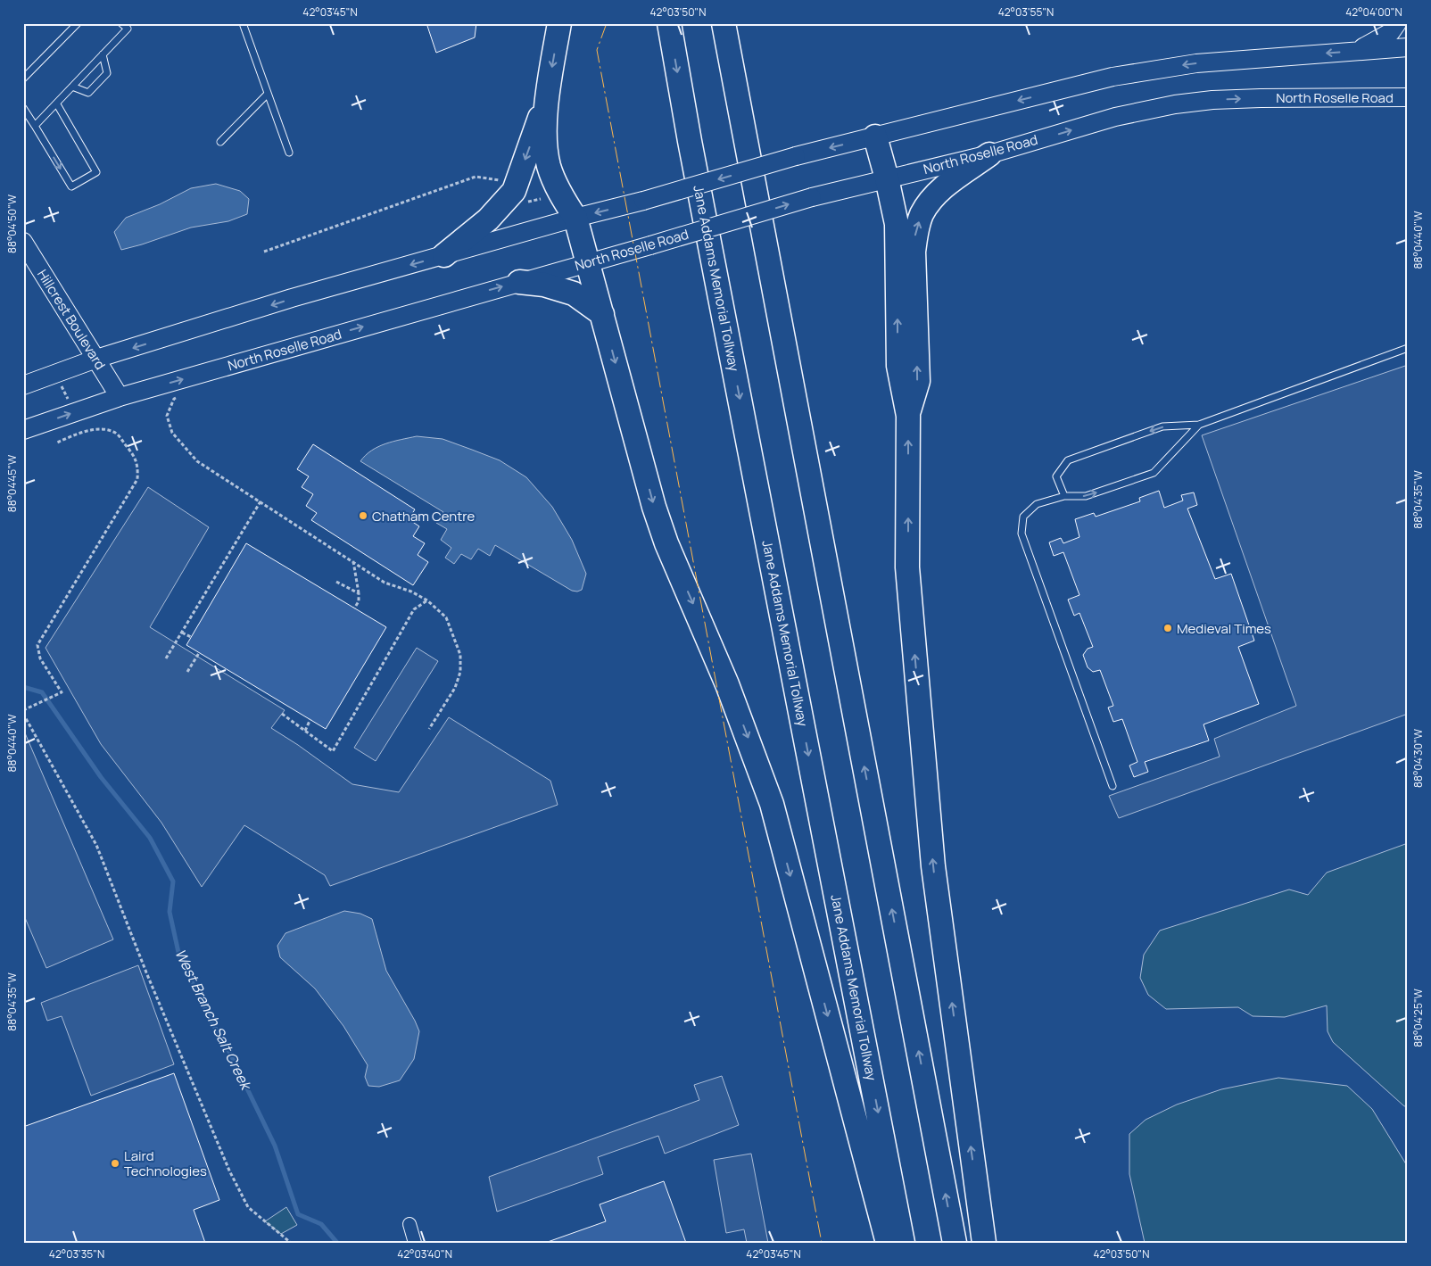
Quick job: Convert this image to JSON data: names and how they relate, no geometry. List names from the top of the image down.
{
  "streets": {
    "highway": ["Jane Addams Memorial Tollway"],
    "main road": ["North Roselle Road", "Hillcrest Boulevard"]
  },
  "crossings": [
    ["North Roselle Road", "Hillcrest Boulevard"]
  ],
  "water": ["West Branch Salt Creek"],
  "places": ["Chatham Centre", "Medieval Times", "Laird Technologies"],
  "coordinates": [
    "42°03'45\"N",
    "42°03'50\"N",
    "42°03'55\"N",
    "42°04'00\"N",
    "88°04'50\"W",
    "88°04'40\"W",
    "88°04'45\"W",
    "88°04'35\"W",
    "88°04'30\"W",
    "88°04'25\"W",
    "42°03'35\"N",
    "42°03'40\"N"
  ]
}
